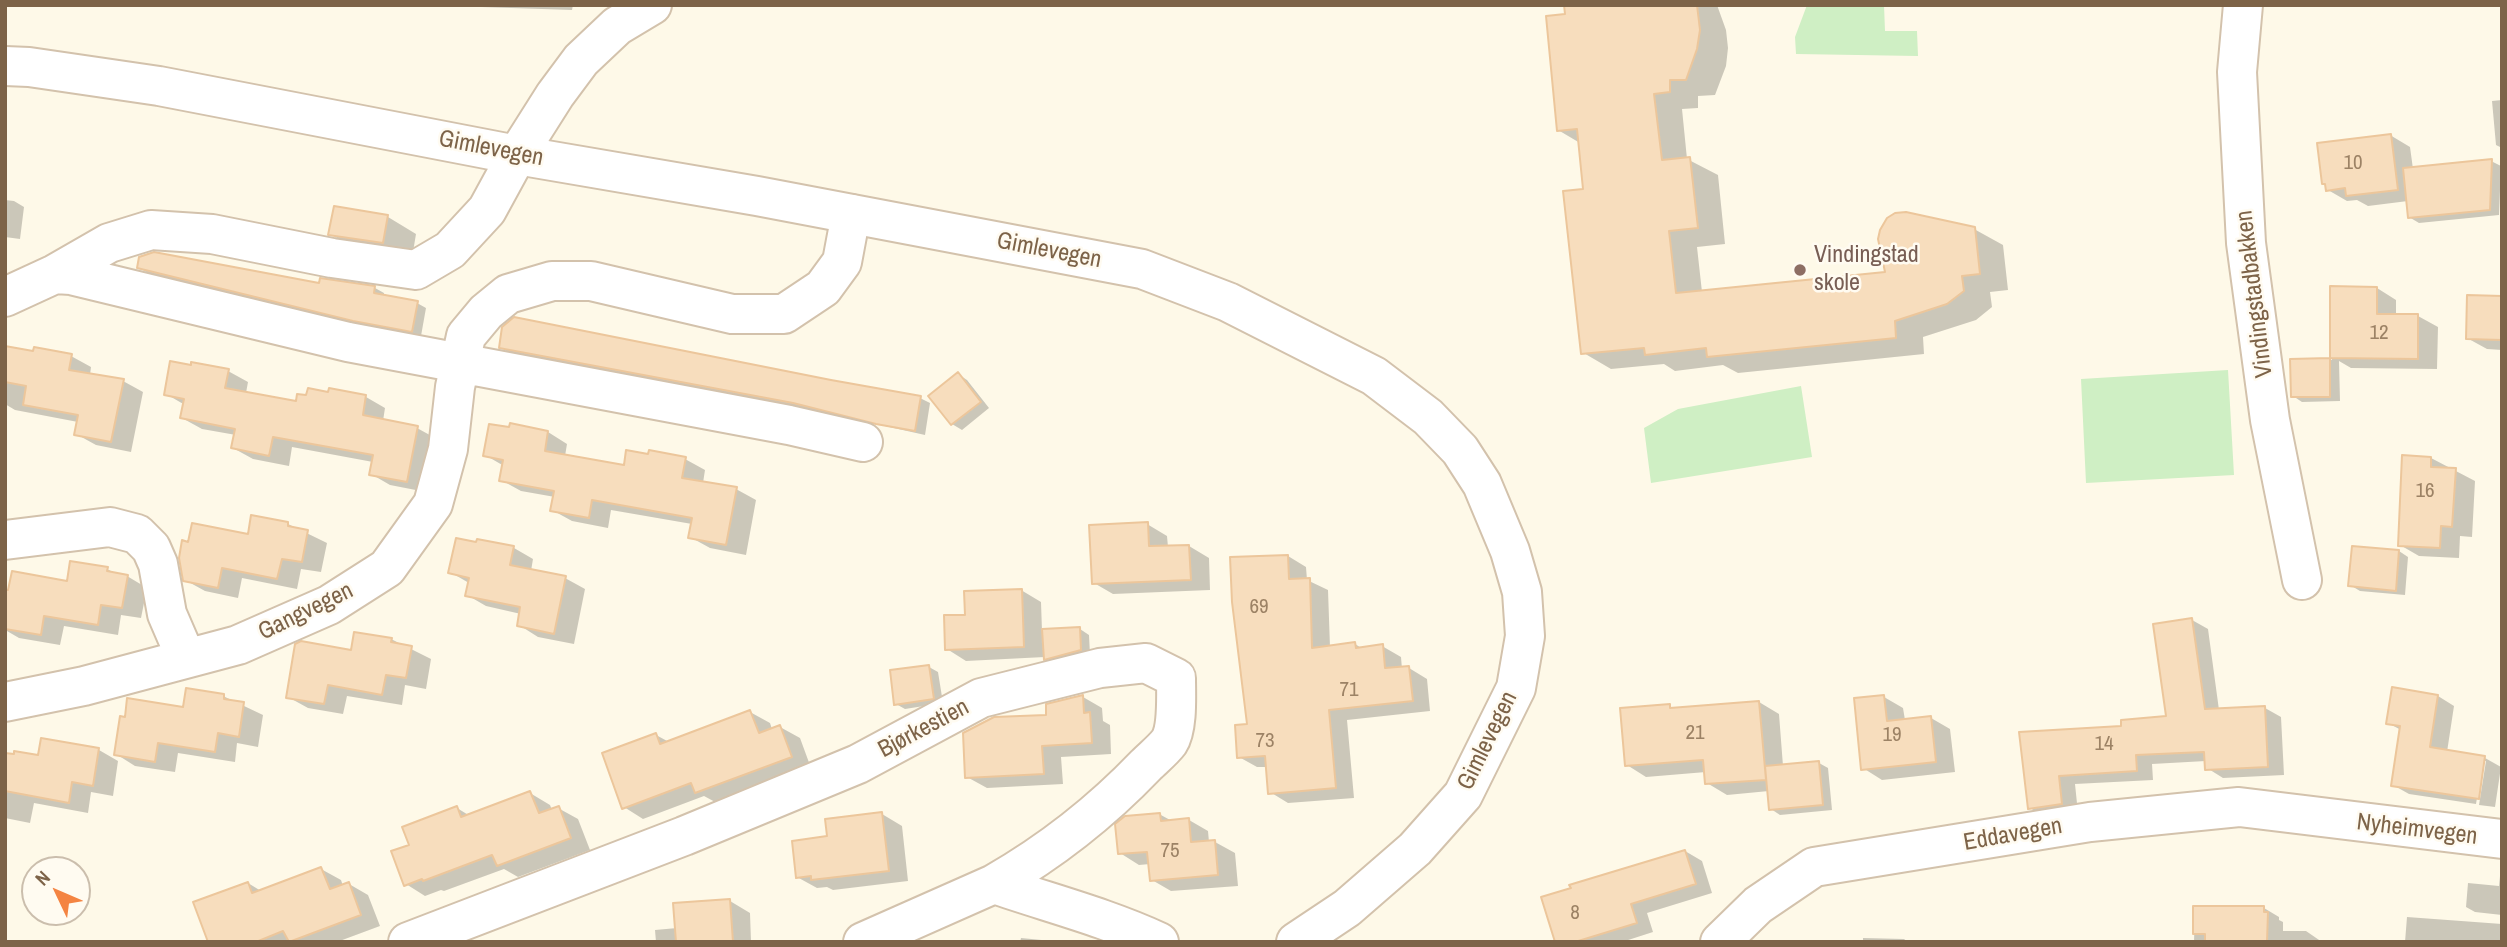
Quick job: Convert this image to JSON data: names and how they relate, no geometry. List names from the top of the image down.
{
  "streets": {
    "street": [
      "Gimlevegen",
      "Vindingstadbakken",
      "Gangvegen",
      "Bjørkestien",
      "Nyheimvegen",
      "Eddavegen"
    ]
  },
  "crossings": [
    ["Gimlevegen", "Gangvegen"],
    ["Nyheimvegen", "Eddavegen"]
  ],
  "places": ["Vindingstad skole"],
  "house_numbers": [
    "10",
    "12",
    "16",
    "69",
    "71",
    "21",
    "19",
    "73",
    "14",
    "75",
    "8"
  ],
  "north": "top left"
}
